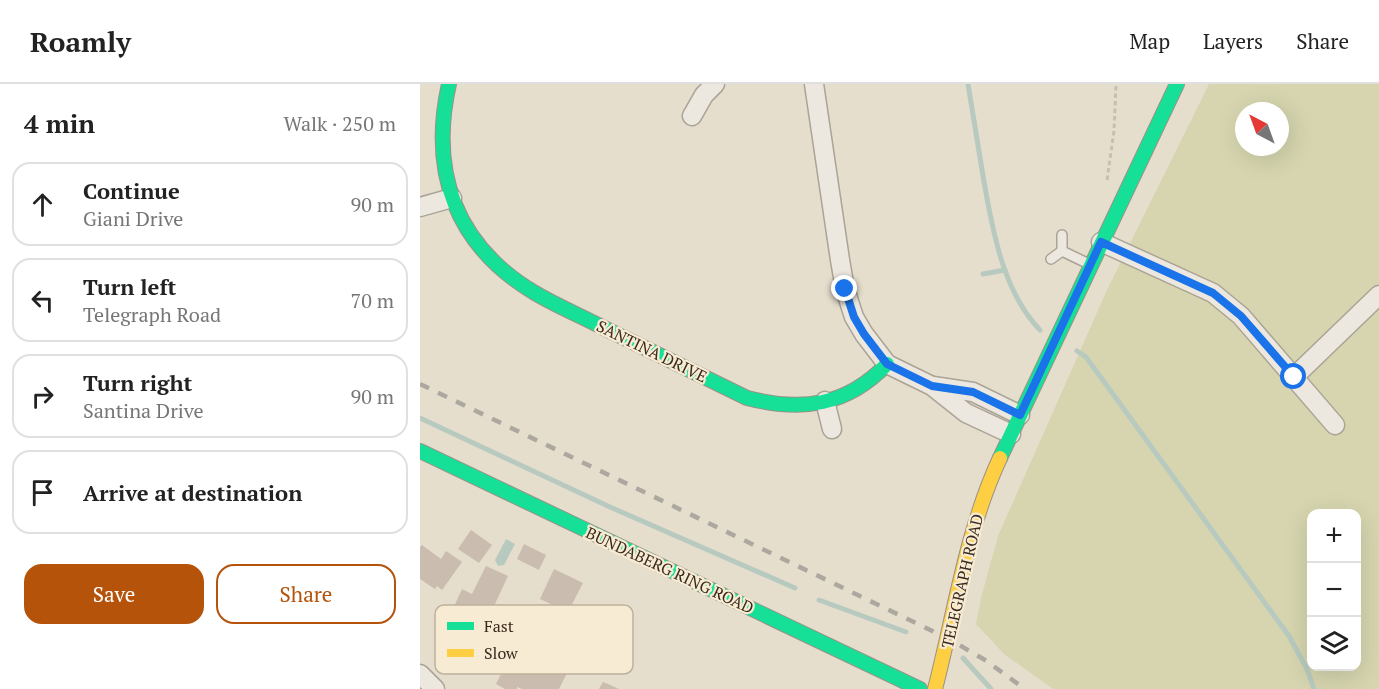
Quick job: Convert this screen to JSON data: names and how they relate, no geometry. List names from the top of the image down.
{
  "streets": {
    "street": ["SANTINA DRIVE", "BUNDABERG RING ROAD", "TELEGRAPH ROAD"]
  },
  "legend": ["Fast", "Slow"],
  "north": "top left",
  "page": {
    "header": "Roamly",
    "nav": ["Map", "Layers", "Share"],
    "heading": ["4 min", "Walk · 250 m"],
    "list": [
      ["Continue", "Giani Drive", "90 m"],
      ["Turn left", "Telegraph Road", "70 m"],
      ["Turn right", "Santina Drive", "90 m"],
      "Arrive at destination"
    ],
    "map_buttons": ["+", "−"],
    "buttons": ["Save", "Share"]
  }
}
